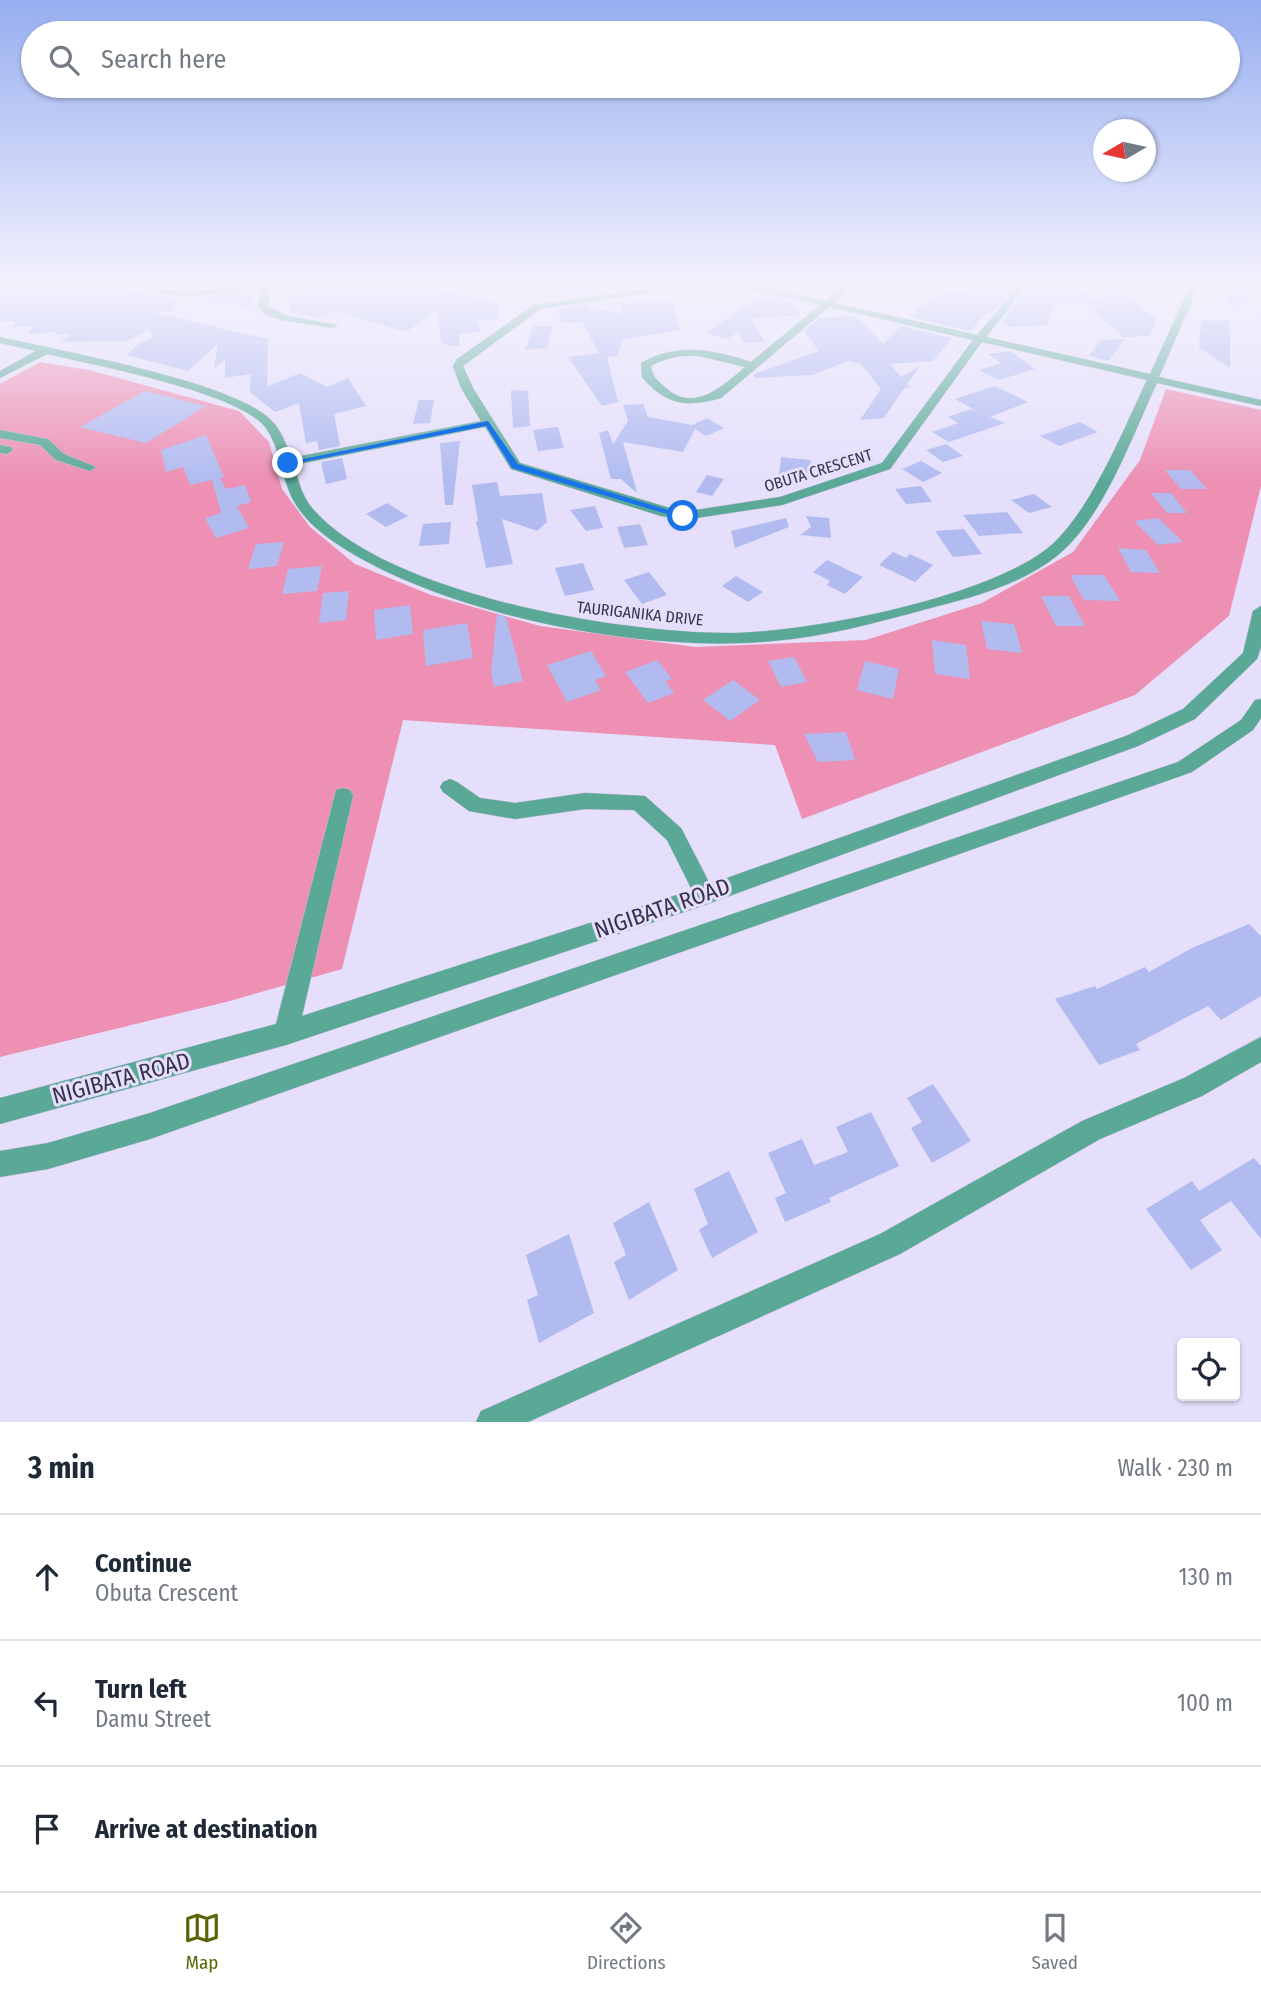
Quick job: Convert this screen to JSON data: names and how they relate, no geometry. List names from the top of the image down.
{
  "streets": {
    "street": ["OBUTA CRESCENT", "TAURIGANIKA DRIVE", "NIGIBATA ROAD"]
  },
  "crossings": [
    ["OBUTA CRESCENT", "TAURIGANIKA DRIVE"]
  ],
  "north": "left",
  "page": {
    "search": "Search here",
    "heading": ["3 min", "Walk · 230 m"],
    "list": [
      ["Continue", "Obuta Crescent", "130 m"],
      ["Turn left", "Damu Street", "100 m"],
      "Arrive at destination"
    ],
    "nav": ["Map", "Directions", "Saved"]
  }
}
